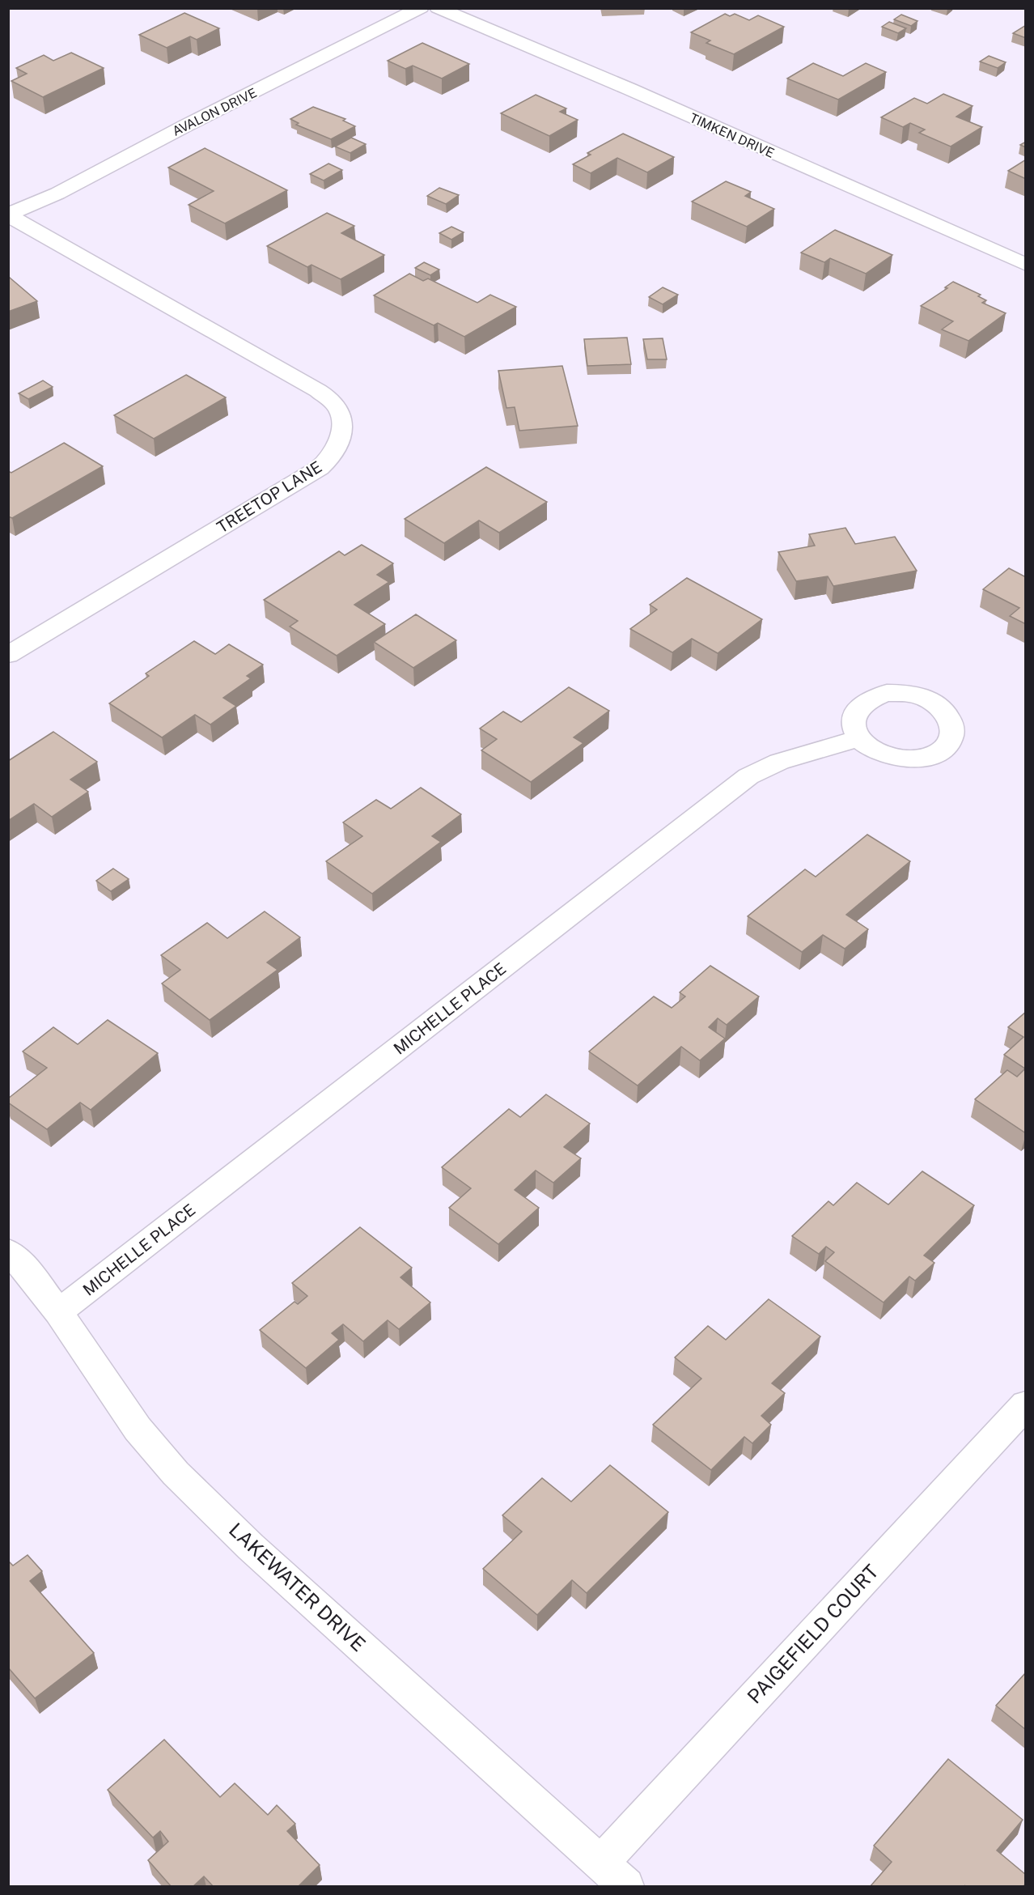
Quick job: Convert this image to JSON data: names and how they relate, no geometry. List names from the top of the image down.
{
  "streets": {
    "street": [
      "AVALON DRIVE",
      "TIMKEN DRIVE",
      "TREETOP LANE",
      "MICHELLE PLACE",
      "LAKEWATER DRIVE",
      "PAIGEFIELD COURT"
    ]
  },
  "crossings": [
    ["AVALON DRIVE", "TREETOP LANE"],
    ["MICHELLE PLACE", "LAKEWATER DRIVE"],
    ["LAKEWATER DRIVE", "PAIGEFIELD COURT"]
  ]
}
